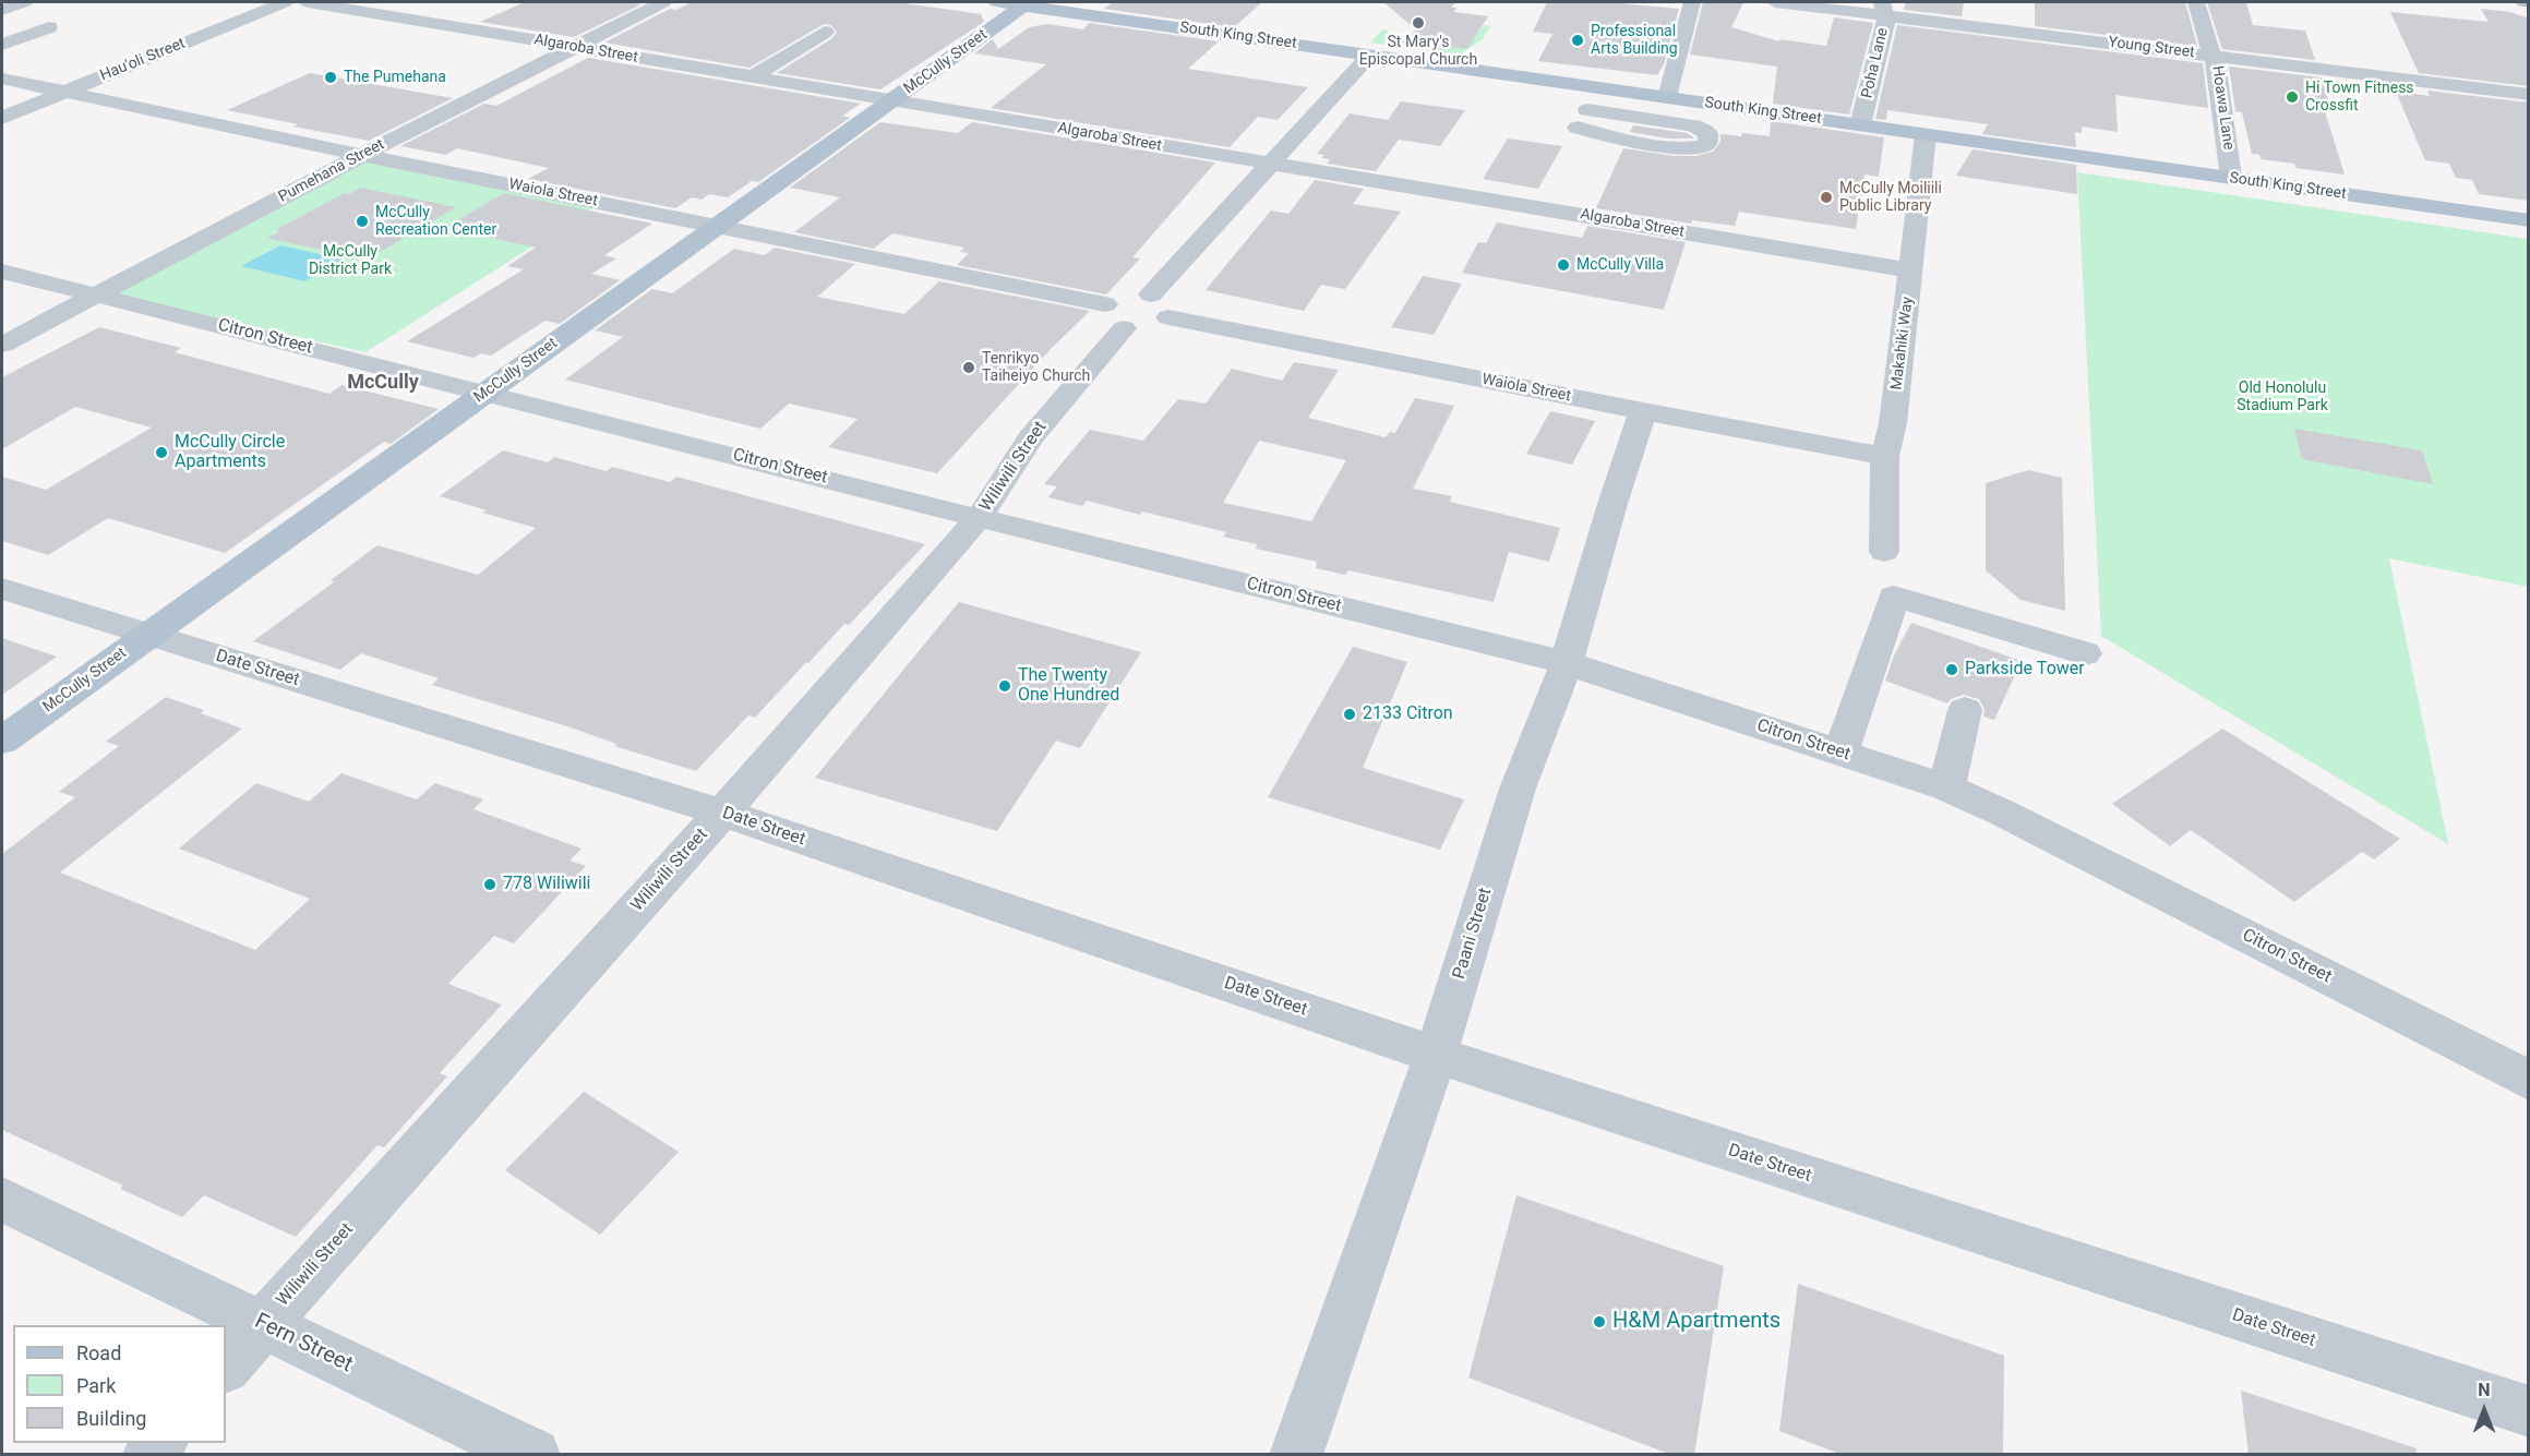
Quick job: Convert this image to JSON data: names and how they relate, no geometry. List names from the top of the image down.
{
  "streets": {
    "main road": ["South King Street", "McCully Street"],
    "street": [
      "Young Street",
      "Algaroba Street",
      "Hau'oli Street",
      "Poha Lane",
      "Hoawa Lane",
      "Pumehana Street",
      "Waiola Street",
      "Citron Street",
      "Makahiki Way",
      "Wiliwili Street",
      "Date Street",
      "Paani Street",
      "Fern Street"
    ]
  },
  "crossings": [
    ["South King Street", "McCully Street"],
    ["South King Street", "Poha Lane"],
    ["South King Street", "Hoawa Lane"],
    ["South King Street", "Makahiki Way"],
    ["Young Street", "Poha Lane"],
    ["Young Street", "Hoawa Lane"],
    ["Algaroba Street", "McCully Street"],
    ["Algaroba Street", "Pumehana Street"],
    ["Algaroba Street", "Makahiki Way"],
    ["Hau'oli Street", "Waiola Street"],
    ["McCully Street", "Waiola Street"],
    ["McCully Street", "Citron Street"],
    ["McCully Street", "Date Street"],
    ["Pumehana Street", "Waiola Street"],
    ["Pumehana Street", "Citron Street"],
    ["Waiola Street", "Makahiki Way"],
    ["Waiola Street", "Wiliwili Street"],
    ["Waiola Street", "Paani Street"],
    ["Citron Street", "Wiliwili Street"],
    ["Citron Street", "Paani Street"],
    ["Wiliwili Street", "Date Street"],
    ["Wiliwili Street", "Fern Street"],
    ["Date Street", "Paani Street"]
  ],
  "districts": ["McCully"],
  "parks": ["McCully District Park", "Old Honolulu Stadium Park"],
  "places": [
    "St Mary's Episcopal Church",
    "Professional Arts Building",
    "The Pumehana",
    "Hi Town Fitness Crossfit",
    "McCully Moiliili Public Library",
    "McCully Recreation Center",
    "McCully Villa",
    "Tenrikyo Taiheiyo Church",
    "McCully Circle Apartments",
    "Parkside Tower",
    "The Twenty One Hundred",
    "2133 Citron",
    "778 Wiliwili",
    "H&M Apartments"
  ],
  "legend": ["Road", "Park", "Building"],
  "north": "top"
}
